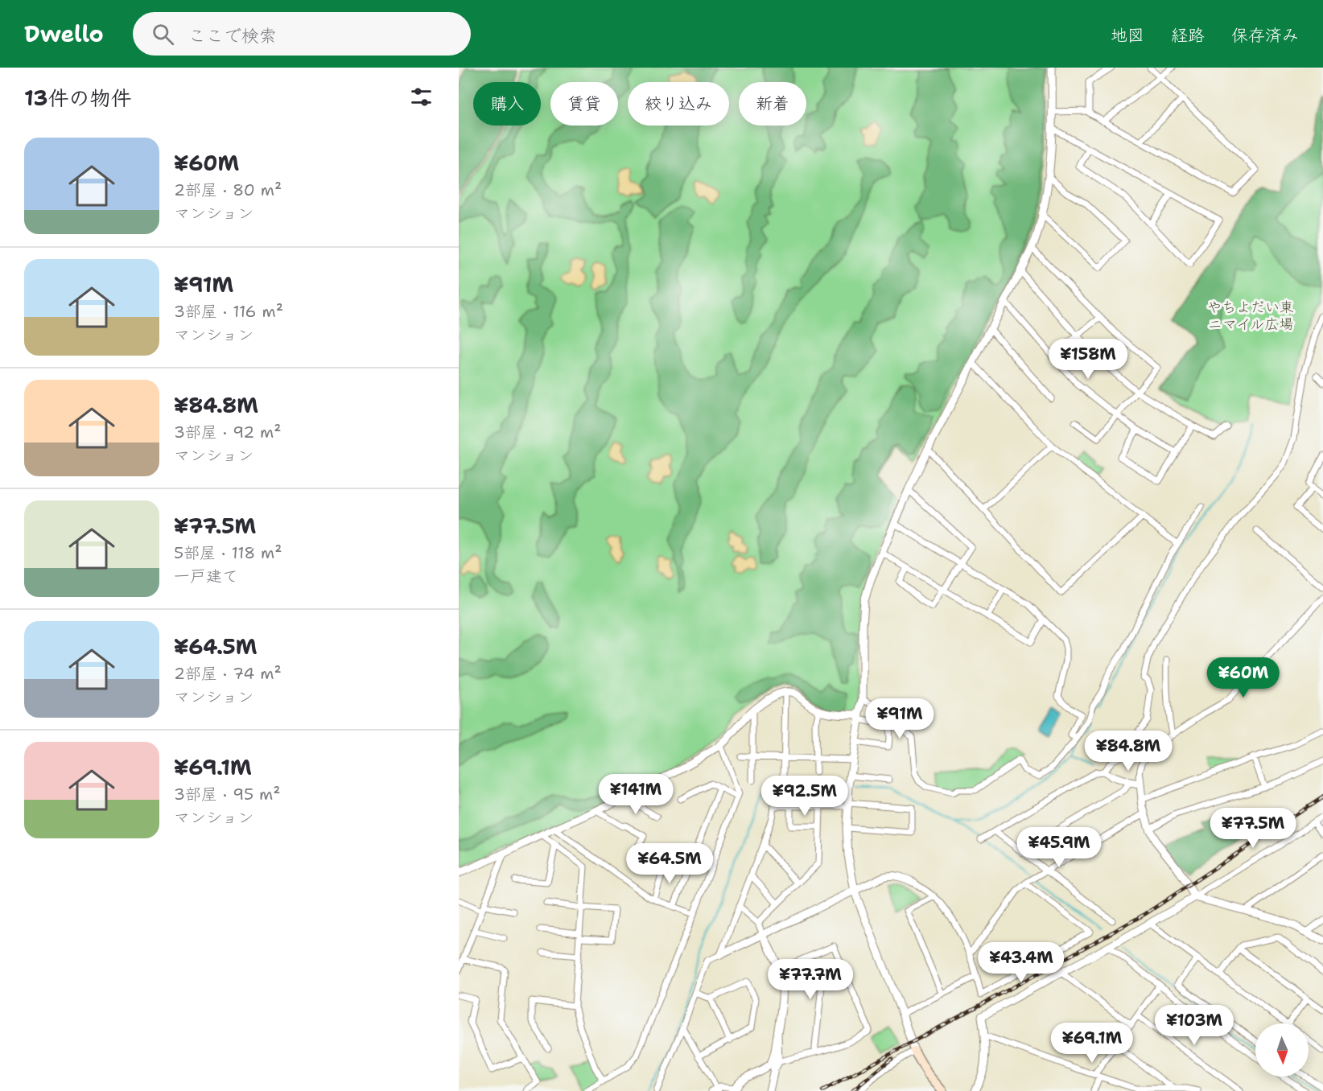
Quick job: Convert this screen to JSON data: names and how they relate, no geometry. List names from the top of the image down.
{
  "parks": ["やちよだい東 ニマイル広場"],
  "north": "bottom",
  "page": {
    "header": "Dwello",
    "search": "ここで検索",
    "nav": ["地図", "経路", "保存済み"],
    "heading": "13件の物件",
    "chip": [
      "購入",
      "賃貸",
      "絞り込み",
      "新着"
    ],
    "list": [
      {
        "name": "¥60M",
        "note": "2部屋 · 80 m² · マンション"
      },
      {
        "name": "¥91M",
        "note": "3部屋 · 116 m² · マンション"
      },
      {
        "name": "¥84.8M",
        "note": "3部屋 · 92 m² · マンション"
      },
      {
        "name": "¥77.5M",
        "note": "5部屋 · 118 m² · 一戸建て"
      },
      {
        "name": "¥64.5M",
        "note": "2部屋 · 74 m² · マンション"
      },
      {
        "name": "¥69.1M",
        "note": "3部屋 · 95 m² · マンション"
      }
    ],
    "price": [
      "¥158M",
      "¥60M",
      "¥91M",
      "¥84.8M",
      "¥141M",
      "¥92.5M",
      "¥77.5M",
      "¥45.9M",
      "¥64.5M",
      "¥43.4M",
      "¥77.7M",
      "¥103M",
      "¥69.1M"
    ]
  }
}
